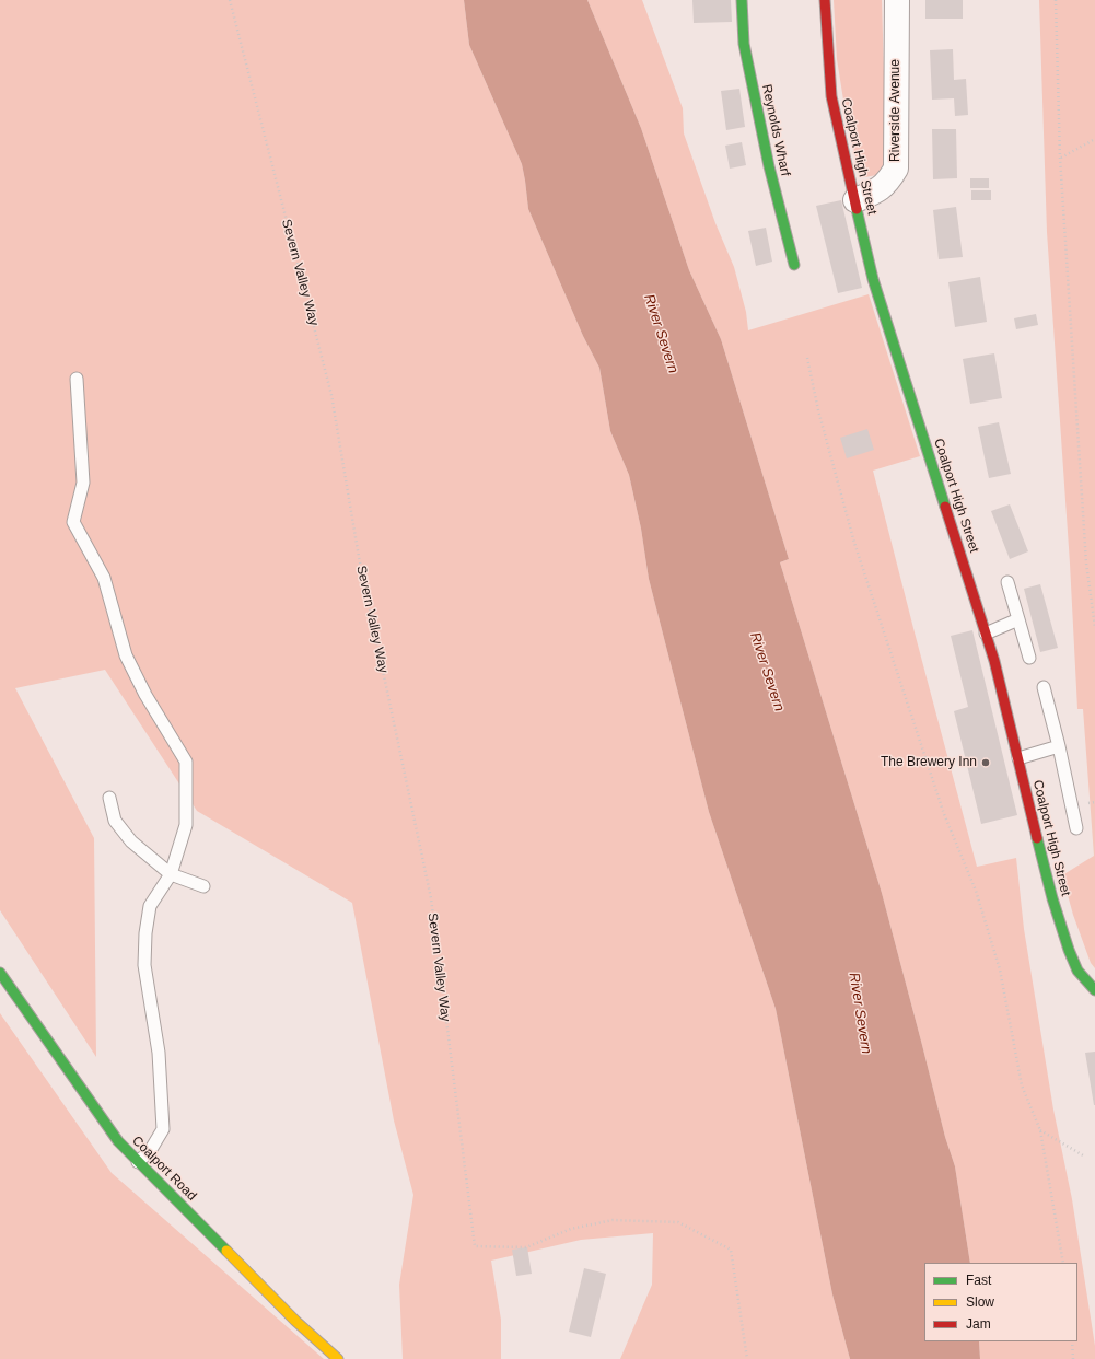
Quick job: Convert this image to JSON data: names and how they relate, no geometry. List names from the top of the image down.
{
  "streets": {
    "street": [
      "Riverside Avenue",
      "Reynolds Wharf",
      "Coalport High Street",
      "Coalport Road"
    ],
    "path": ["Severn Valley Way"]
  },
  "crossings": [
    ["Riverside Avenue", "Coalport High Street"]
  ],
  "water": ["River Severn"],
  "places": ["The Brewery Inn"],
  "legend": ["Fast", "Slow", "Jam"]
}
